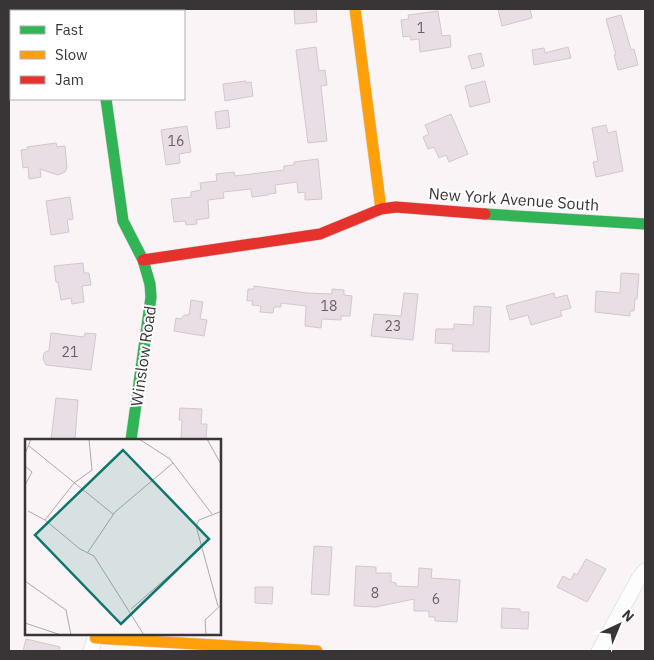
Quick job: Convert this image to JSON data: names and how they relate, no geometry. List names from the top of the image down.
{
  "streets": {
    "street": ["New York Avenue South", "Winslow Road"]
  },
  "crossings": [
    ["New York Avenue South", "Winslow Road"]
  ],
  "house_numbers": [
    "1",
    "16",
    "18",
    "23",
    "21",
    "8",
    "6"
  ],
  "legend": ["Fast", "Slow", "Jam"],
  "north": "top right"
}
